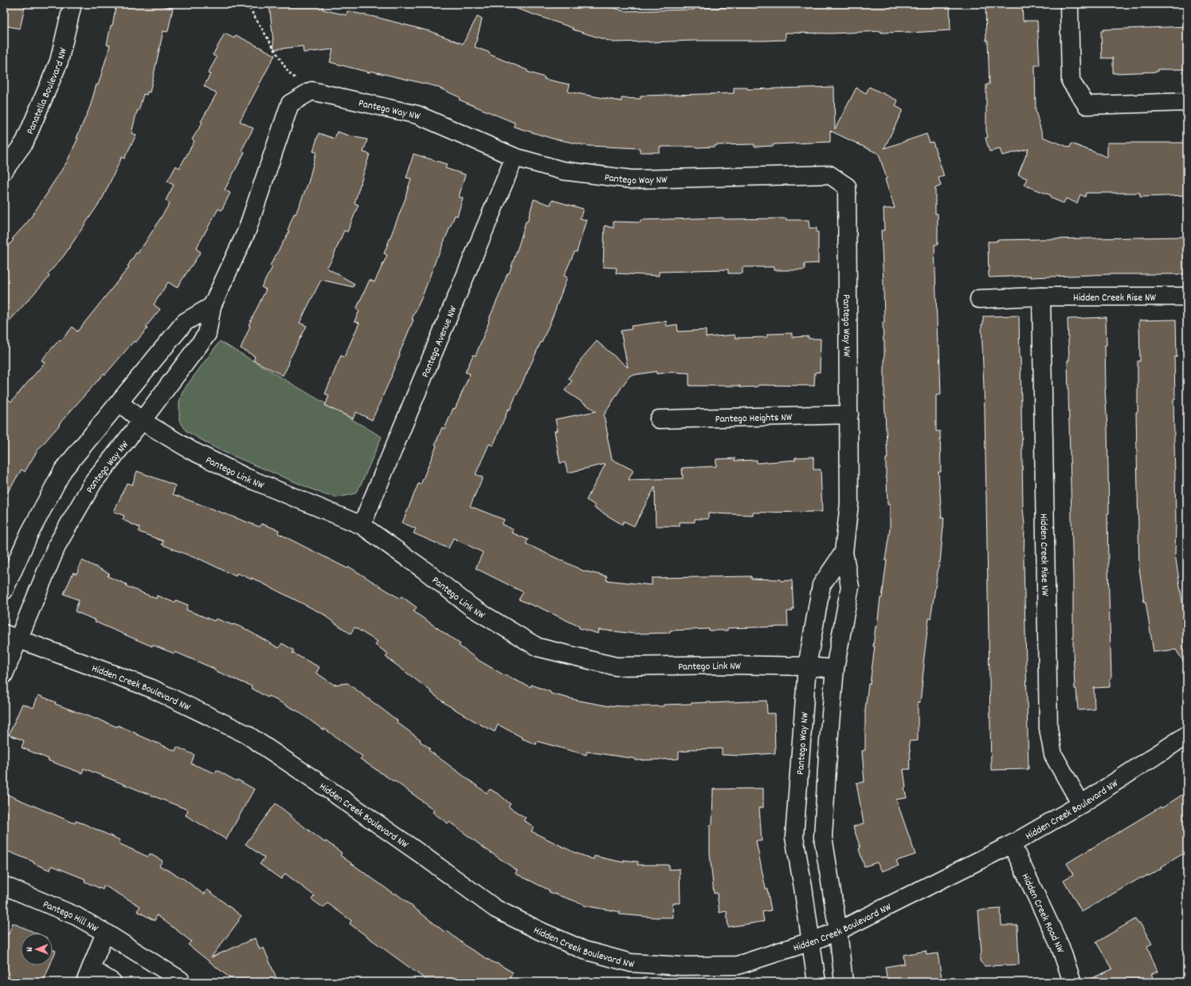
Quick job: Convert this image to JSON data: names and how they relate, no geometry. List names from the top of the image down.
{
  "streets": {
    "street": [
      "Panatella Boulevard NW",
      "Pantego Way NW",
      "Hidden Creek Rise NW",
      "Pantego Avenue NW",
      "Pantego Heights NW",
      "Pantego Link NW",
      "Hidden Creek Boulevard NW",
      "Hidden Creek Road NW",
      "Pantego Hill NW"
    ]
  },
  "crossings": [
    ["Pantego Way NW", "Pantego Avenue NW"],
    ["Pantego Way NW", "Pantego Heights NW"],
    ["Pantego Way NW", "Pantego Link NW"],
    ["Pantego Way NW", "Hidden Creek Boulevard NW"],
    ["Hidden Creek Rise NW", "Hidden Creek Boulevard NW"],
    ["Pantego Avenue NW", "Pantego Link NW"],
    ["Hidden Creek Boulevard NW", "Hidden Creek Road NW"]
  ],
  "north": "left"
}
